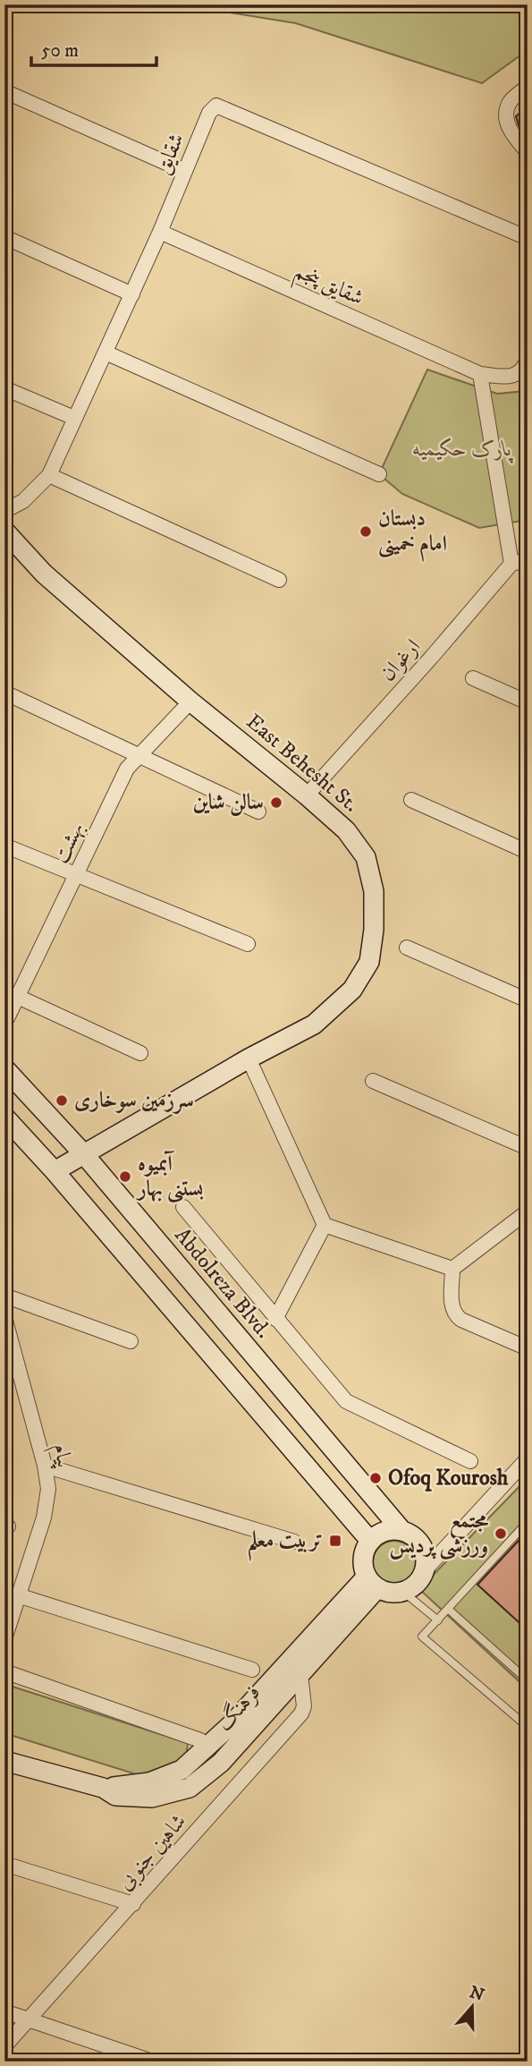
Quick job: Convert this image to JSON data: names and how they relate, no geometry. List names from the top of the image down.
{
  "streets": {
    "main road": ["East Behesht St.", "Abdolreza Blvd.", "فرهنگ"],
    "street": [
      "شقایق",
      "شقایق پنجم",
      "ارغوان",
      "بهشت",
      "پیام",
      "شاهین جنوبی"
    ]
  },
  "crossings": [
    ["شقایق", "شقایق پنجم"],
    ["ارغوان", "East Behesht St."],
    ["East Behesht St.", "بهشت"],
    ["East Behesht St.", "Abdolreza Blvd."],
    ["Abdolreza Blvd.", "فرهنگ"],
    ["فرهنگ", "شاهین جنوبی"]
  ],
  "parks": ["پارک حکیمیه"],
  "places": {
    "other": [
      "دبستان امام خمینی",
      "سالن شاین",
      "سرزمین سوخاری",
      "آبمیوه بستنی بهار",
      "Ofoq Kourosh",
      "مجتمع ورزشی پردیس"
    ],
    "transit": ["تربیت معلم"]
  },
  "scale_bar": "50 m",
  "north": "top"
}
